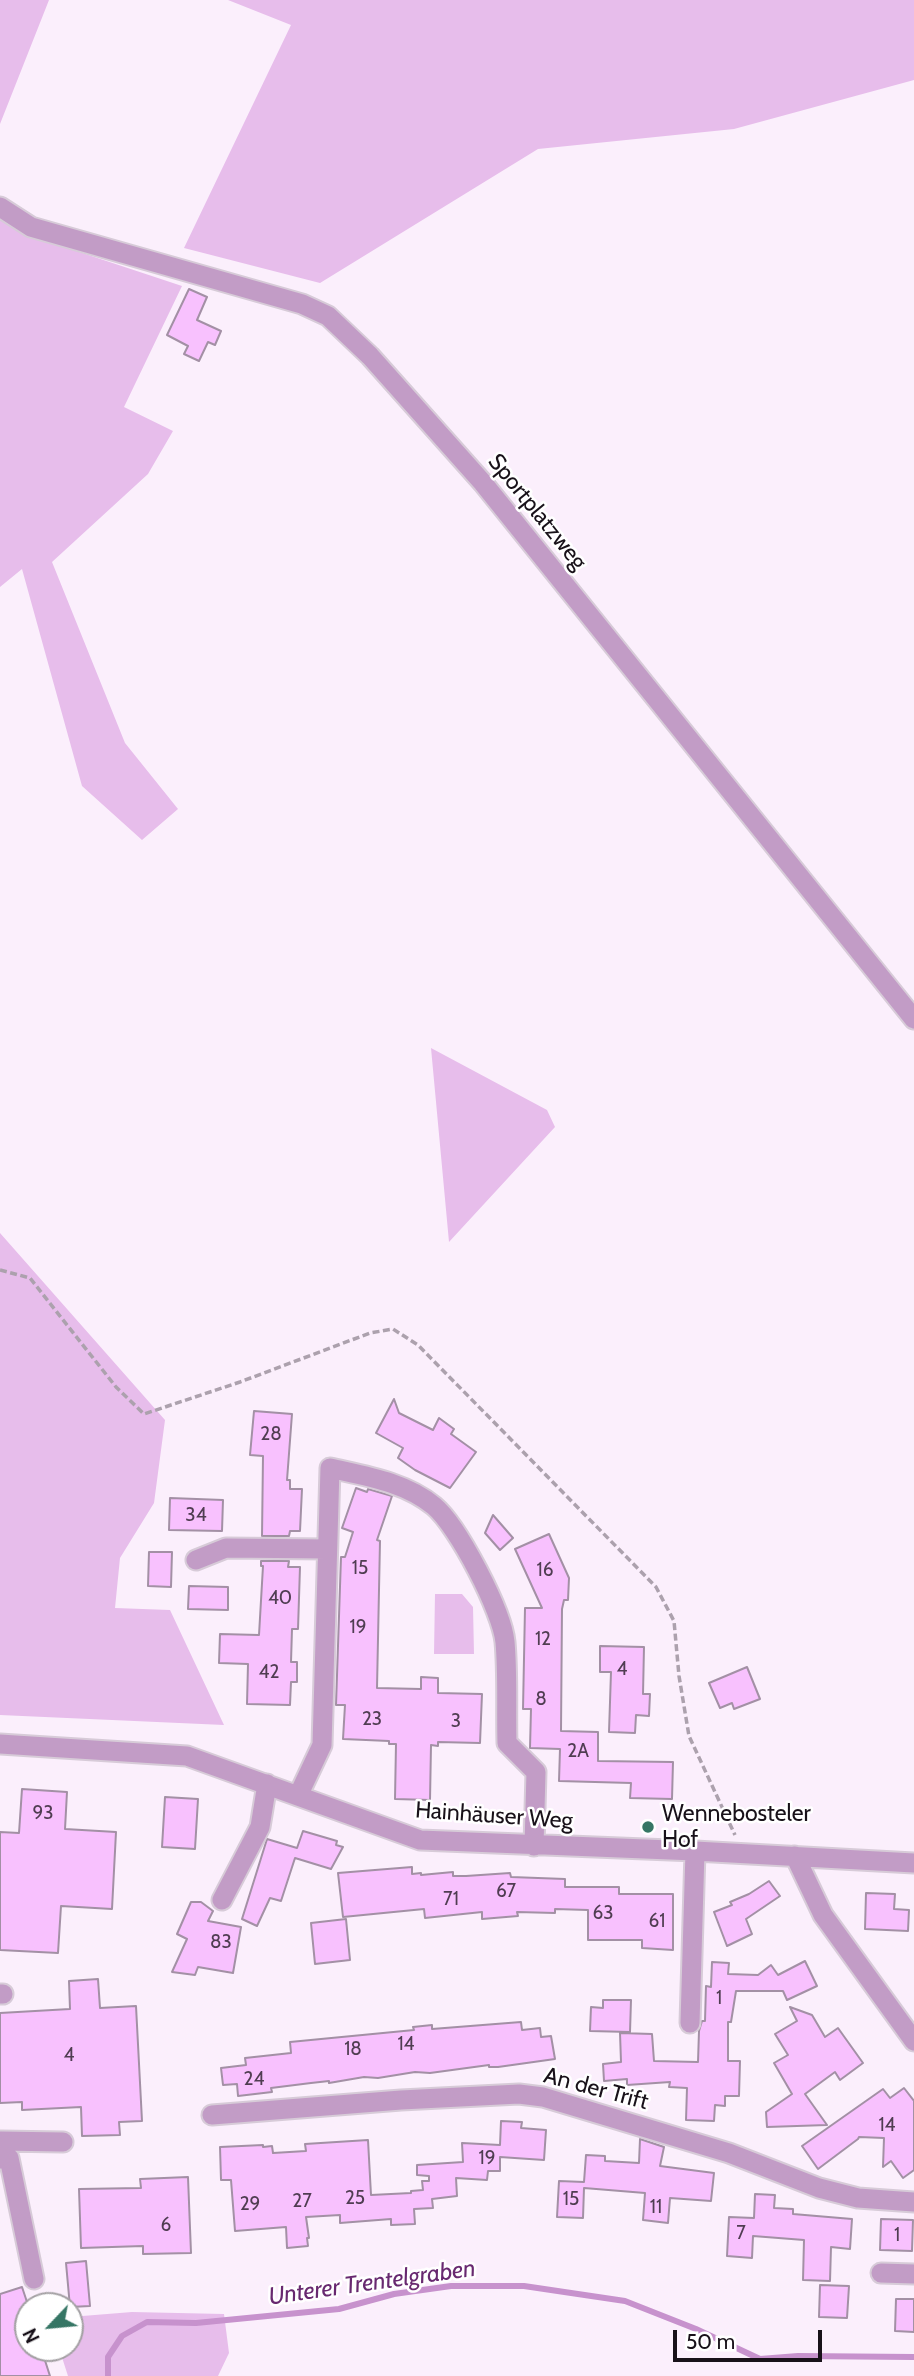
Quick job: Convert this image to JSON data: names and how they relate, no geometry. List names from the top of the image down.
{
  "streets": {
    "street": ["Sportplatzweg", "Hainhäuser Weg", "An der Trift"]
  },
  "water": ["Unterer Trentelgraben"],
  "places": ["Wennebosteler Hof"],
  "house_numbers": [
    "28",
    "34",
    "15",
    "16",
    "40",
    "19",
    "12",
    "4",
    "42",
    "8",
    "23",
    "3",
    "2A",
    "93",
    "67",
    "71",
    "63",
    "61",
    "83",
    "1",
    "14",
    "18",
    "4",
    "24",
    "14",
    "19",
    "25",
    "15",
    "27",
    "29",
    "11",
    "6",
    "7",
    "1"
  ],
  "scale_bar": "50 m",
  "north": "bottom left"
}
